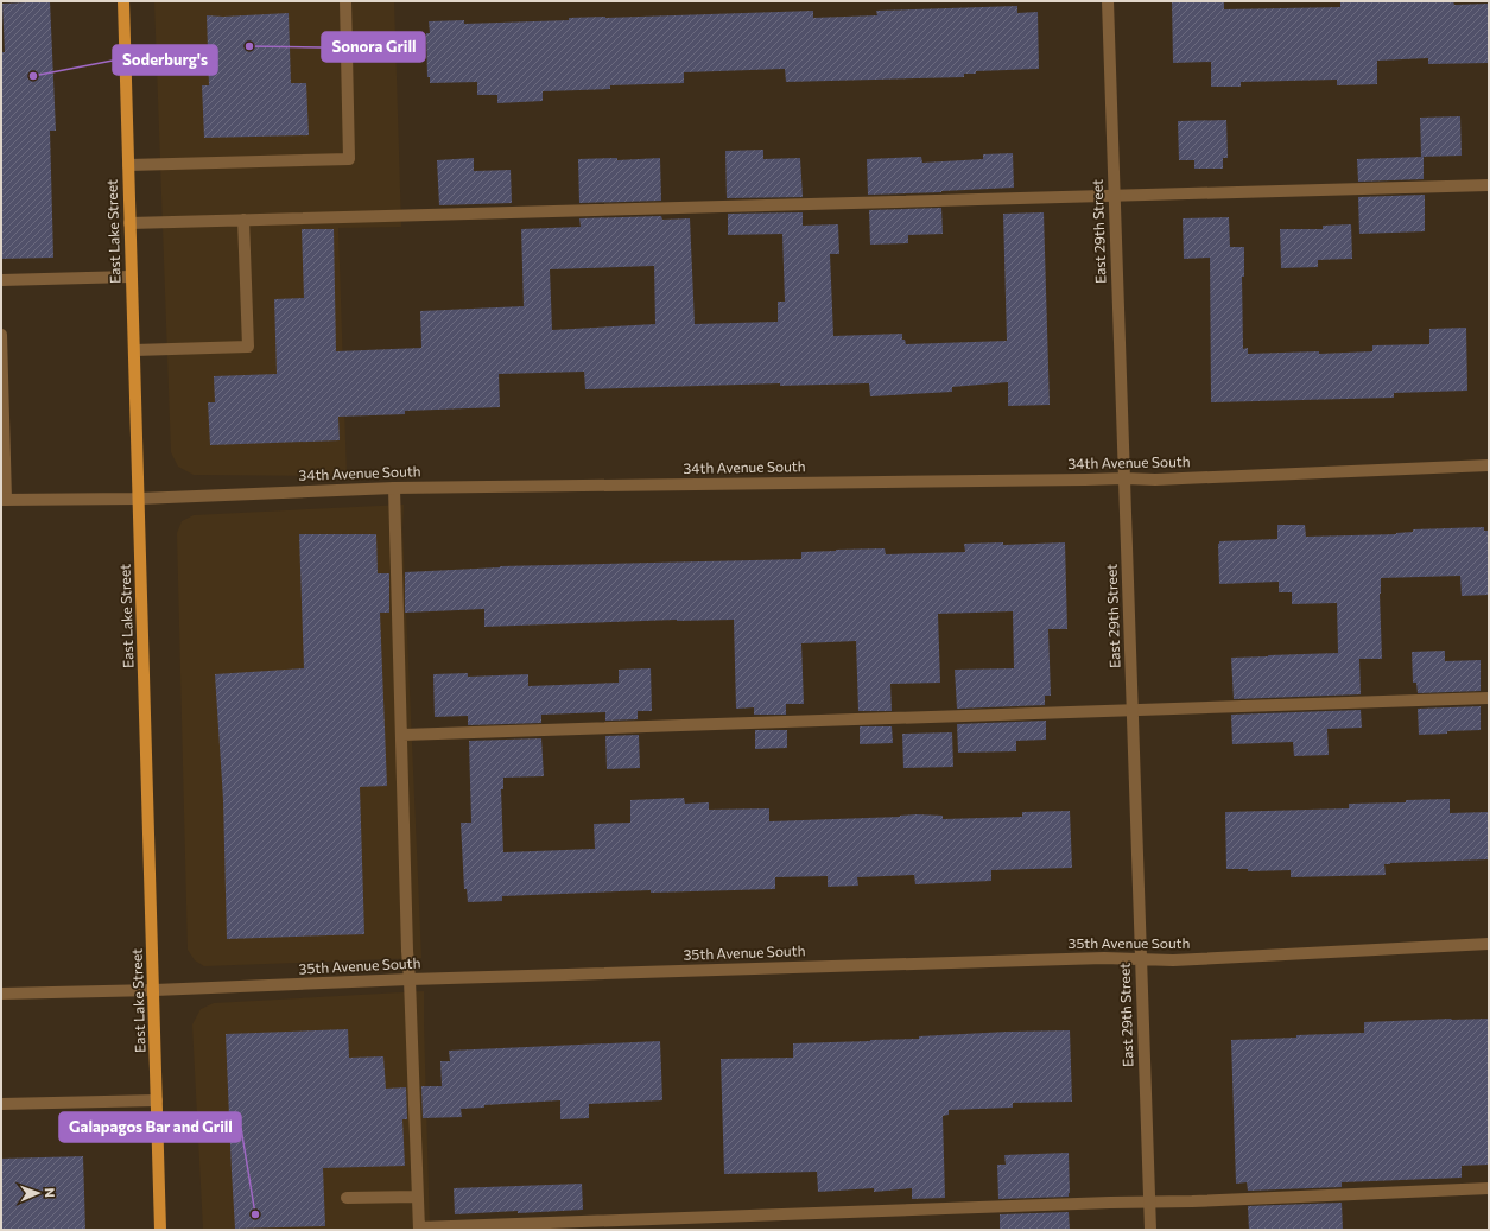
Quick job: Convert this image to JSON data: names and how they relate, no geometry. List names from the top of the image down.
{
  "streets": {
    "main road": ["East Lake Street"],
    "street": ["East 29th Street", "34th Avenue South", "35th Avenue South"]
  },
  "crossings": [
    ["East Lake Street", "34th Avenue South"],
    ["East Lake Street", "35th Avenue South"],
    ["East 29th Street", "34th Avenue South"],
    ["East 29th Street", "35th Avenue South"]
  ],
  "places": ["Sonora Grill", "Soderburg's", "Galapagos Bar and Grill"],
  "north": "right"
}
